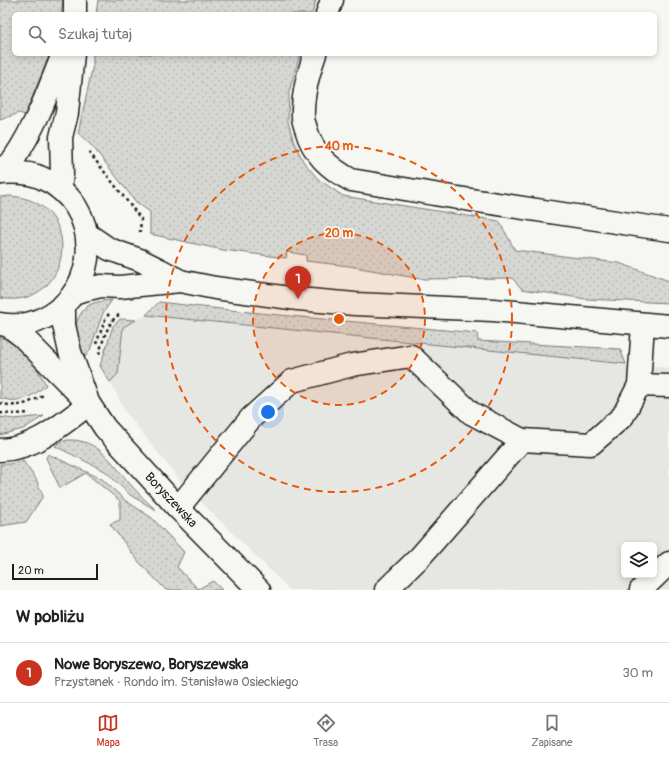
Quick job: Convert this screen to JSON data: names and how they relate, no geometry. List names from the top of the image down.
{
  "streets": {
    "main road": ["Boryszewska"]
  },
  "scale_bar": "20 m",
  "page": {
    "search": "Szukaj tutaj",
    "pins": "1",
    "scale": "20 m",
    "heading": "W pobliżu",
    "list": [
      {
        "mark": "1",
        "name": "Nowe Boryszewo, Boryszewska",
        "note": "Przystanek · Rondo im. Stanisława Osieckiego",
        "value": "30 m"
      }
    ],
    "nav": ["Mapa", "Trasa", "Zapisane"]
  },
  "rings": ["40 m", "20 m"]
}
